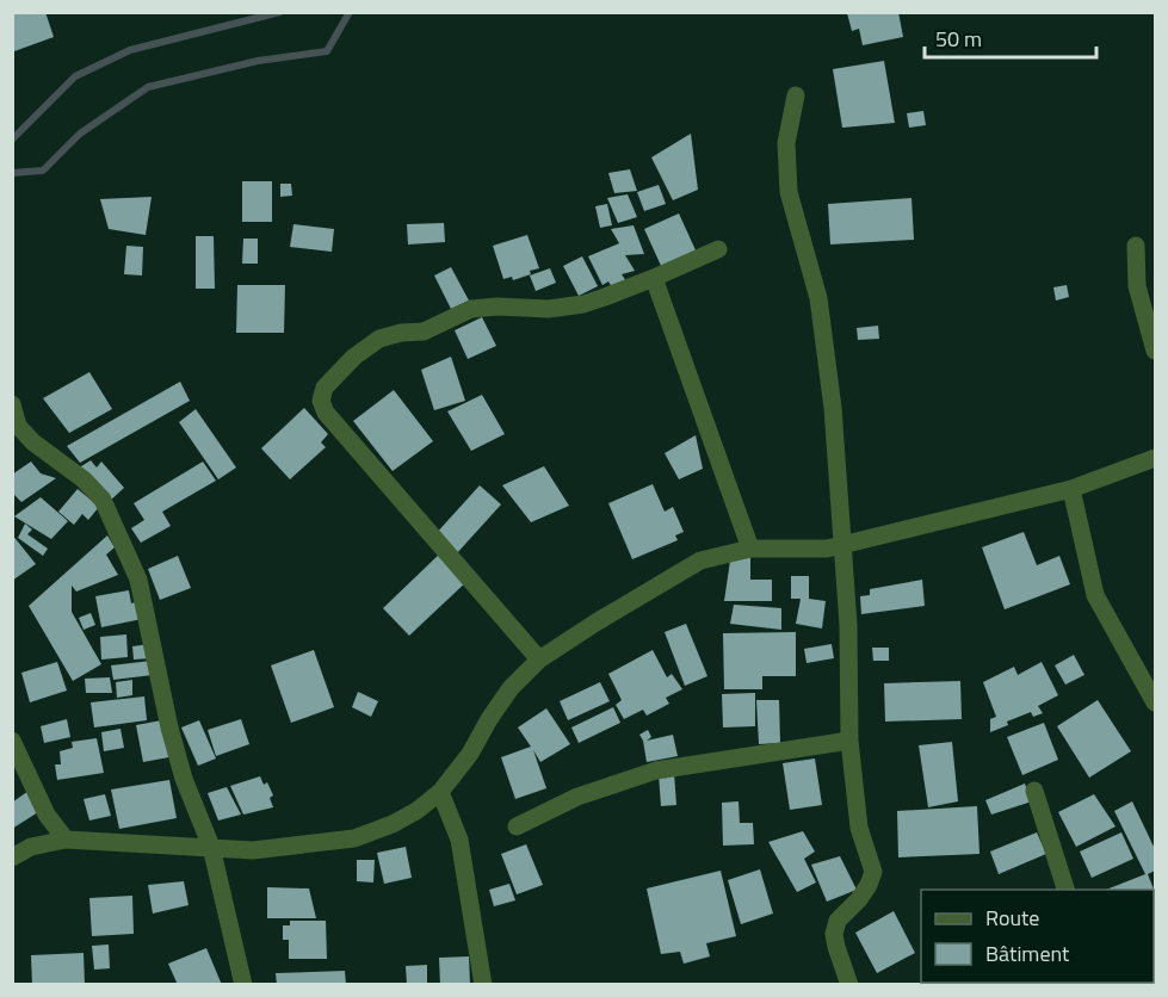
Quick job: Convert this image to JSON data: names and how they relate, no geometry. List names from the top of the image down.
{
  "legend": ["Route", "Bâtiment"],
  "scale_bar": "50 m"
}
